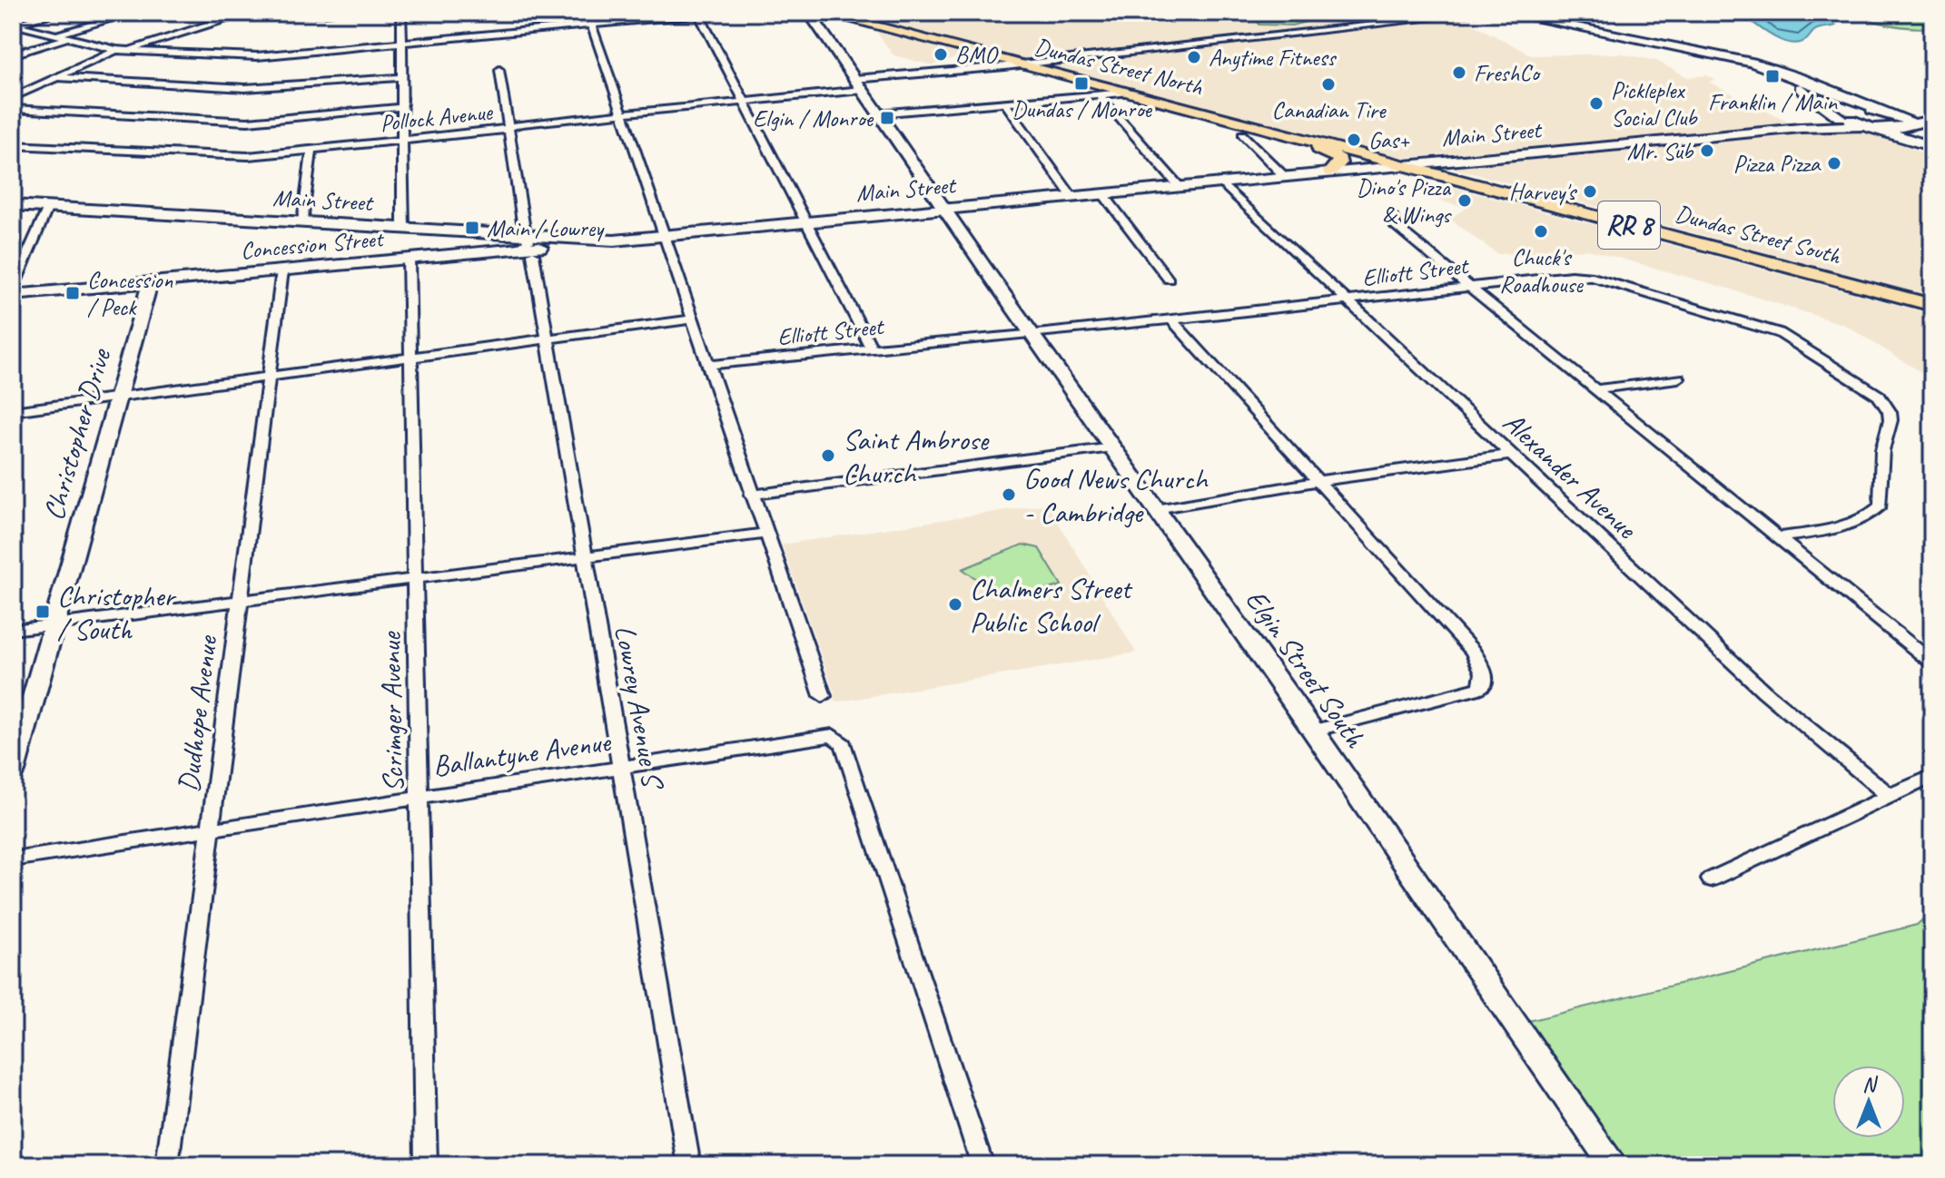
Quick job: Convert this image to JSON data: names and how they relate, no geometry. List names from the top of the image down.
{
  "streets": {
    "main road": [
      "Dundas Street North",
      "Main Street",
      "RR 8",
      "Dundas Street South",
      "Concession Street"
    ],
    "street": [
      "Pollock Avenue",
      "Elliott Street",
      "Christopher Drive",
      "Alexander Avenue",
      "Elgin Street South",
      "Lowrey Avenue S",
      "Scrimger Avenue",
      "Dudhope Avenue",
      "Ballantyne Avenue"
    ]
  },
  "crossings": [
    ["Dundas Street North", "Pollock Avenue"],
    ["Dundas Street North", "Main Street"],
    ["Dundas Street North", "Dundas Street South"],
    ["Pollock Avenue", "Elgin Street South"],
    ["Main Street", "Dundas Street South"],
    ["Main Street", "Concession Street"],
    ["Main Street", "Alexander Avenue"],
    ["Main Street", "Elgin Street South"],
    ["Concession Street", "Christopher Drive"],
    ["Concession Street", "Scrimger Avenue"],
    ["Concession Street", "Dudhope Avenue"],
    ["Elliott Street", "Alexander Avenue"],
    ["Elliott Street", "Elgin Street South"],
    ["Lowrey Avenue S", "Ballantyne Avenue"],
    ["Scrimger Avenue", "Ballantyne Avenue"],
    ["Dudhope Avenue", "Ballantyne Avenue"]
  ],
  "places": {
    "other": [
      "BMO",
      "Anytime Fitness",
      "FreshCo",
      "Canadian Tire",
      "Pickleplex Social Club",
      "Gas+",
      "Mr. Sub",
      "Pizza Pizza",
      "Harvey's",
      "Dino's Pizza & Wings",
      "Chuck's Roadhouse",
      "Saint Ambrose Church",
      "Good News Church - Cambridge",
      "Chalmers Street Public School"
    ],
    "transit": [
      "Franklin / Main",
      "Dundas / Monroe",
      "Elgin / Monroe",
      "Main / Lowrey",
      "Concession / Peck",
      "Christopher / South"
    ]
  },
  "north": "top"
}
